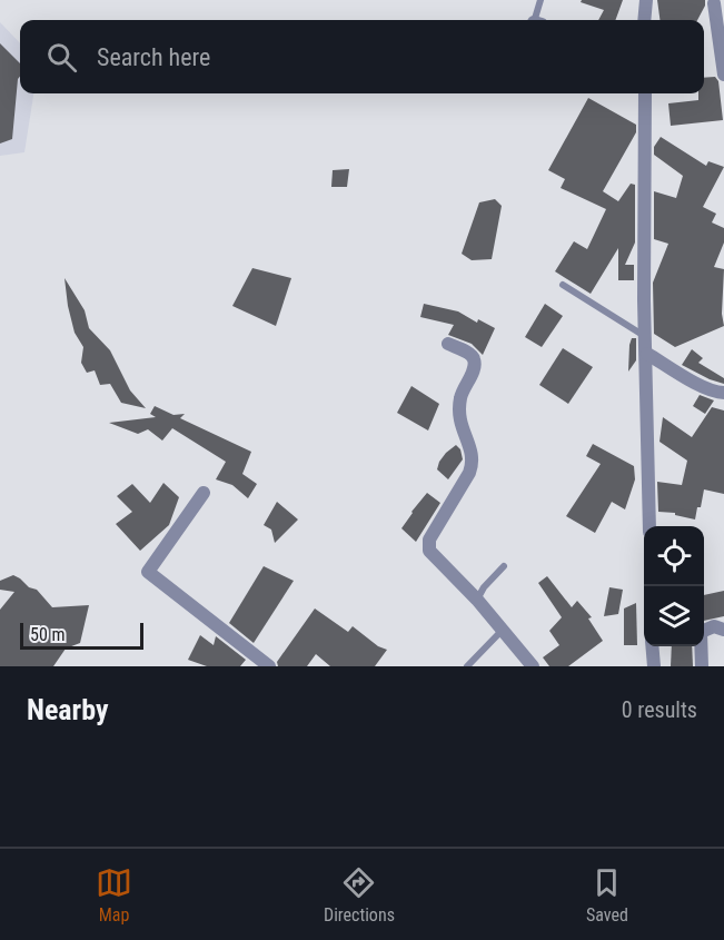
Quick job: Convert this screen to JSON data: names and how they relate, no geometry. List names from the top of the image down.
{
  "scale_bar": "50 m",
  "page": {
    "search": "Search here",
    "scale": "50 m",
    "heading": ["Nearby", "0 results"],
    "nav": ["Map", "Directions", "Saved"]
  }
}
